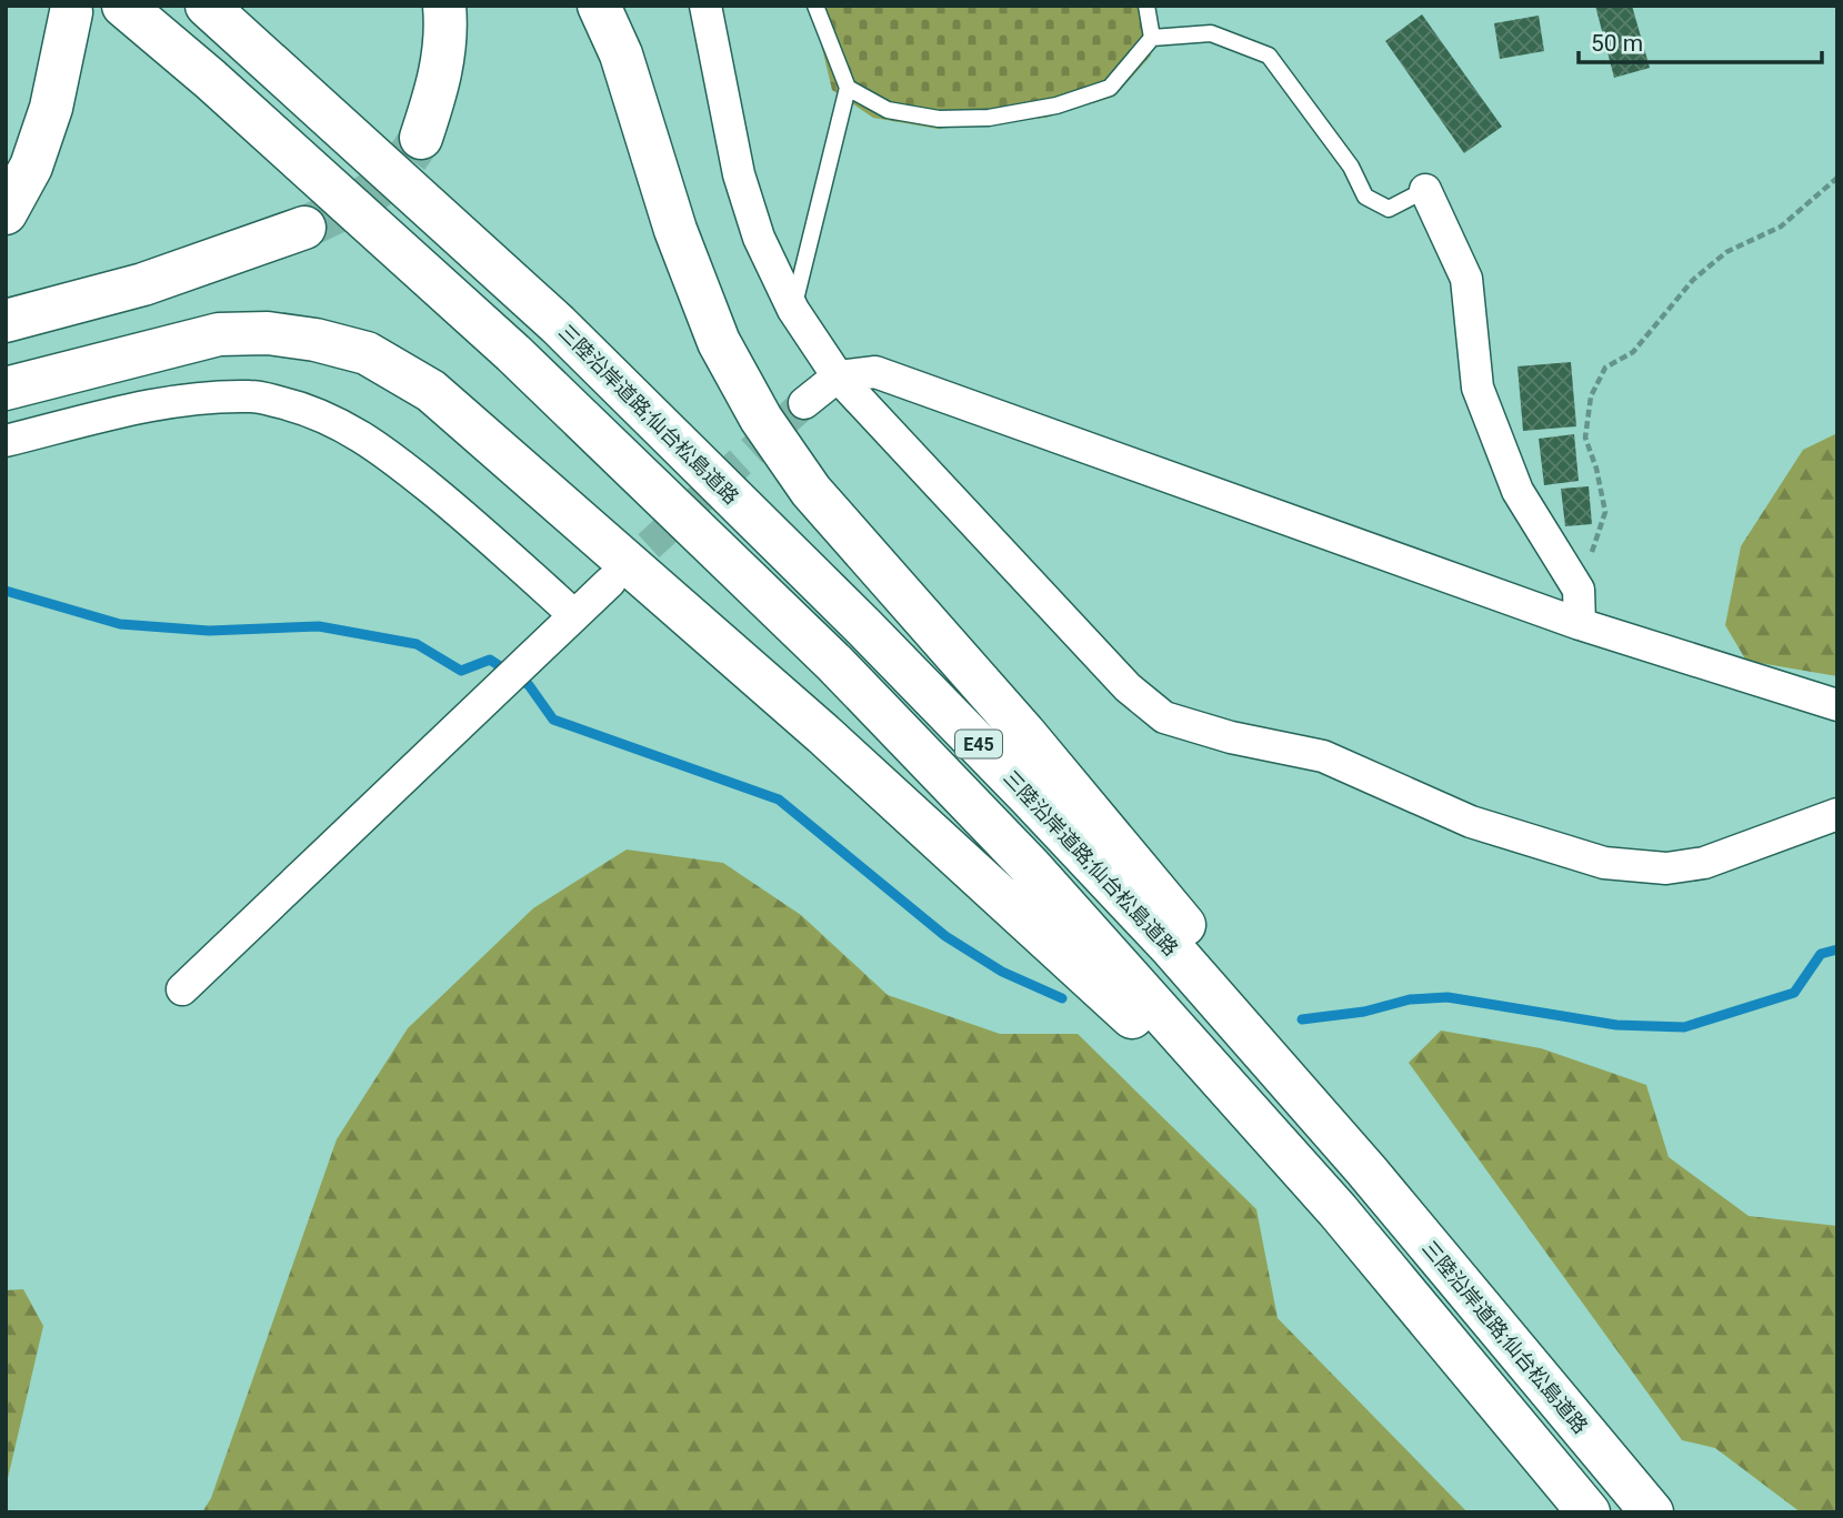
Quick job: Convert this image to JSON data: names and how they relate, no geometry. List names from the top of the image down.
{
  "streets": {
    "highway": ["三陸沿岸道路;仙台松島道路", "E45"]
  },
  "scale_bar": "50 m"
}
